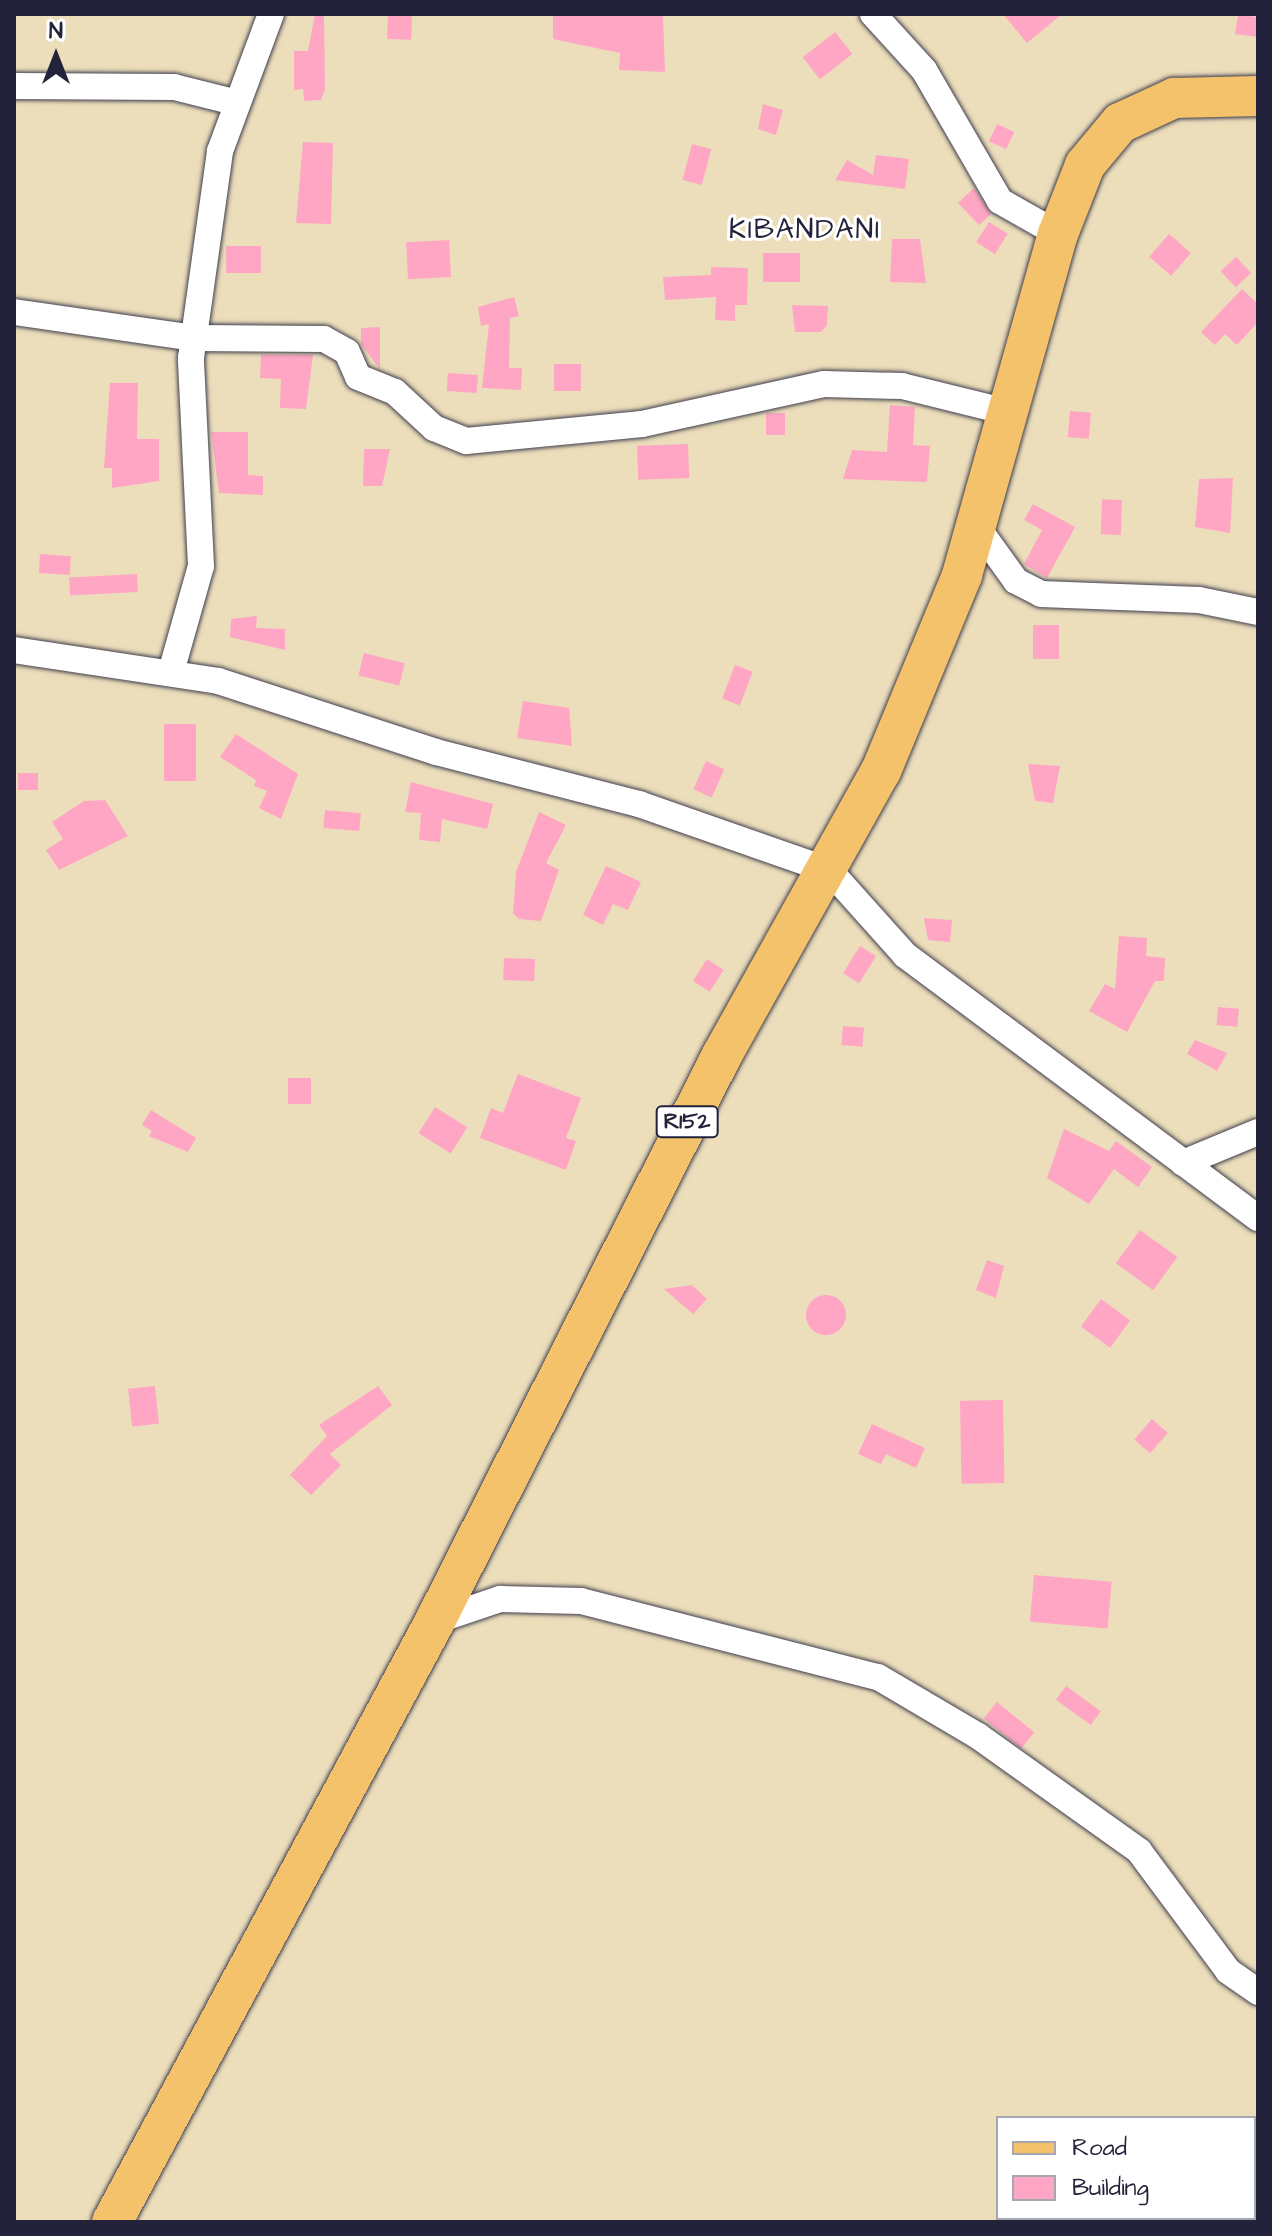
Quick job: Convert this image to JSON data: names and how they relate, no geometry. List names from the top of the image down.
{
  "streets": {
    "main road": ["R152"]
  },
  "districts": ["KIBANDANI"],
  "legend": ["Road", "Building"],
  "north": "top"
}
